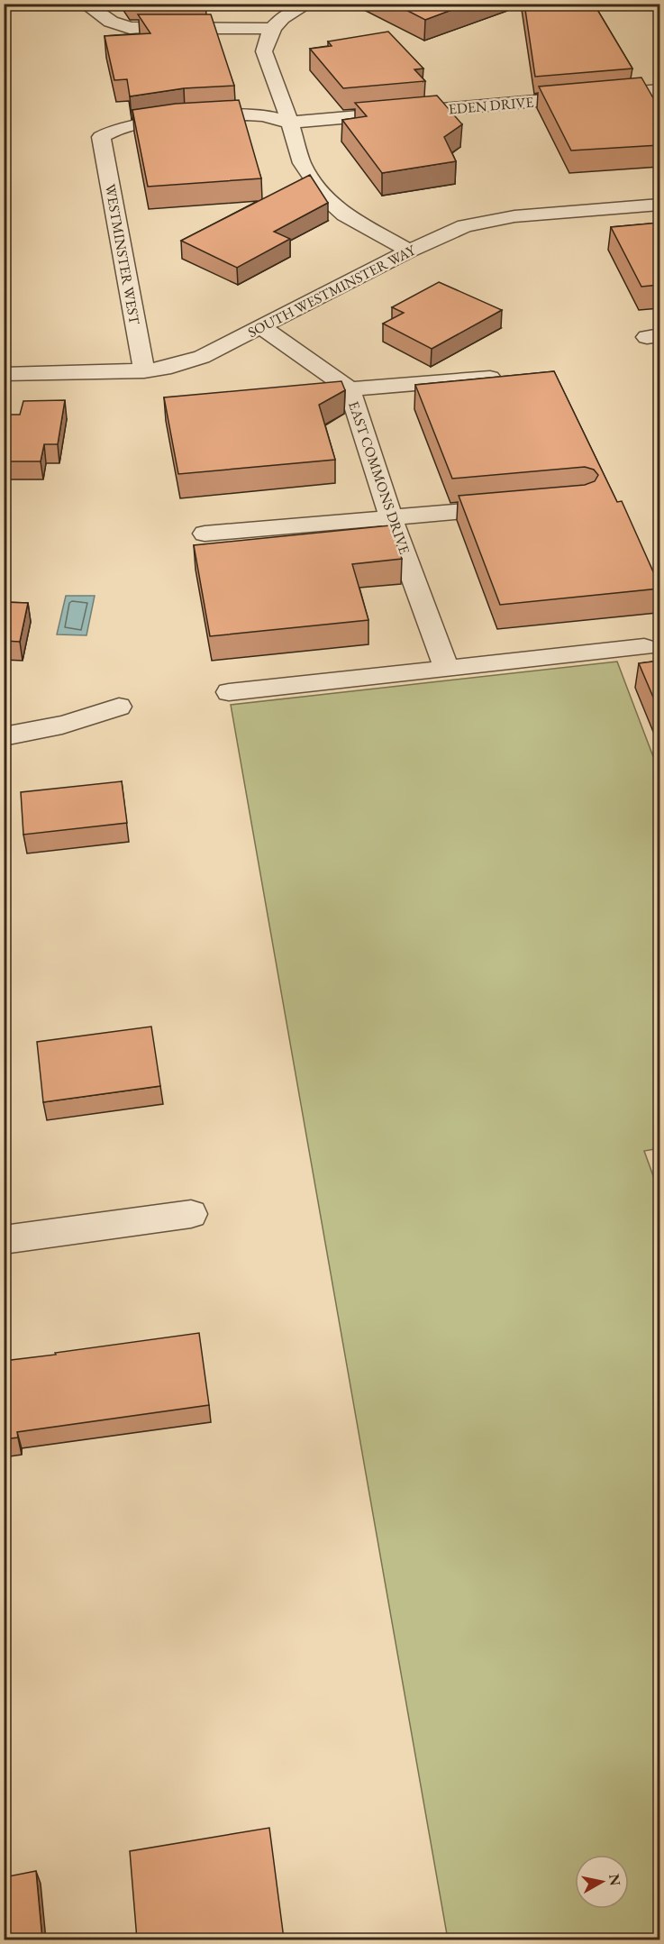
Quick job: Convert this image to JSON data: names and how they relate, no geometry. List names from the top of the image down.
{
  "streets": {
    "street": [
      "EDEN DRIVE",
      "WESTMINSTER WEST",
      "SOUTH WESTMINSTER WAY",
      "EAST COMMONS DRIVE"
    ]
  },
  "crossings": [
    ["EDEN DRIVE", "WESTMINSTER WEST"],
    ["WESTMINSTER WEST", "SOUTH WESTMINSTER WAY"],
    ["SOUTH WESTMINSTER WAY", "EAST COMMONS DRIVE"]
  ],
  "north": "right"
}
